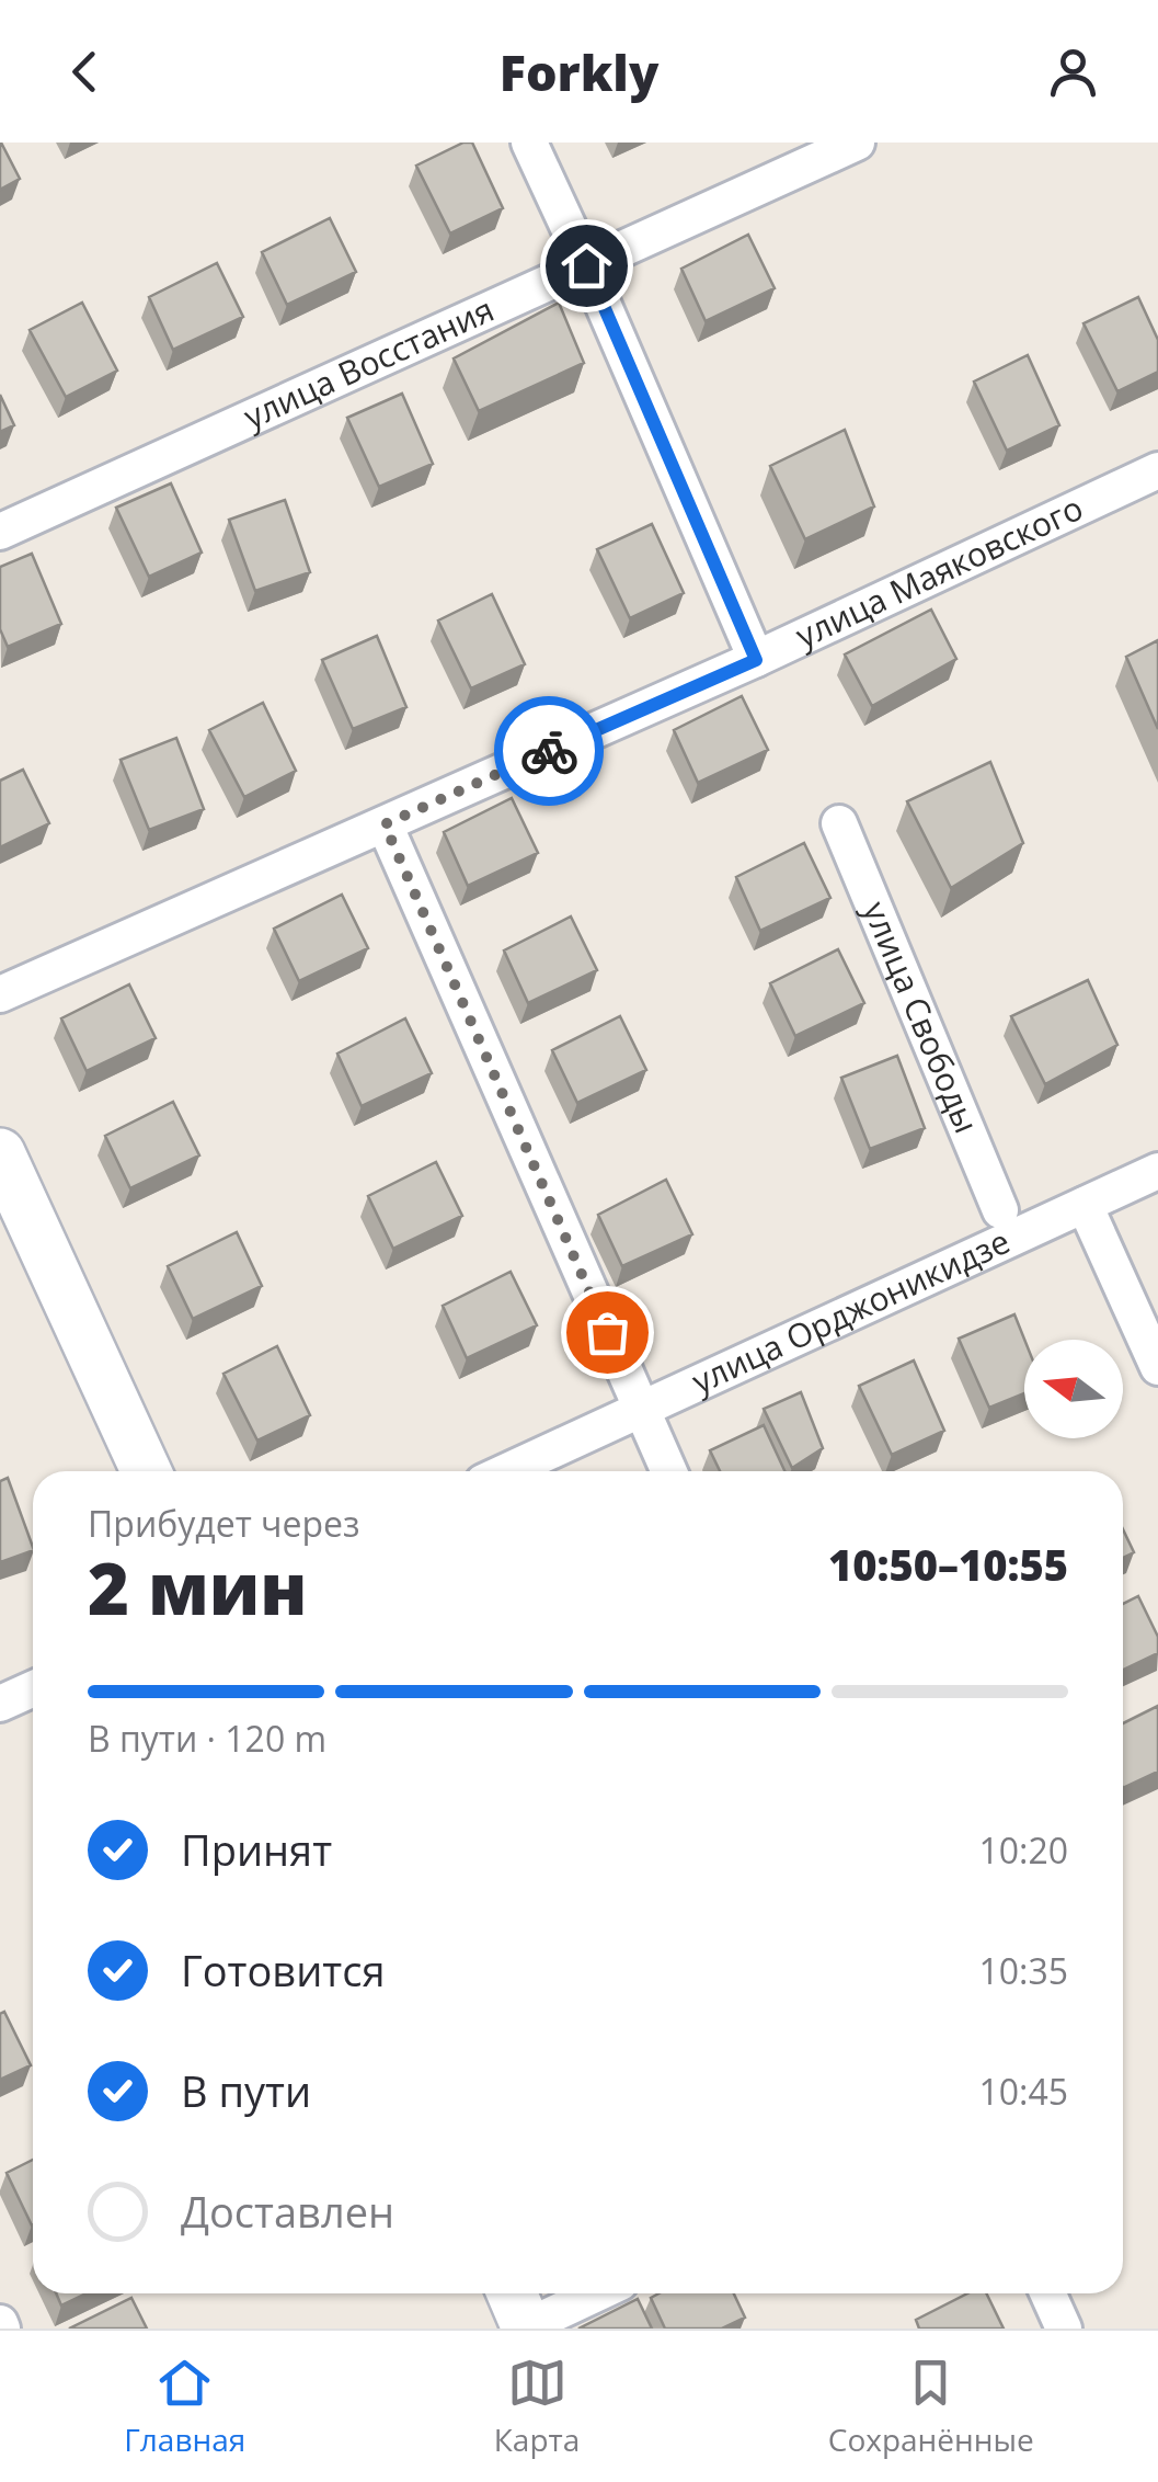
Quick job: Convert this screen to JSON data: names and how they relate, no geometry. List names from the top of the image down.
{
  "streets": {
    "street": [
      "улица Восстания",
      "улица Маяковского",
      "улица Свободы",
      "улица Орджоникидзе"
    ]
  },
  "north": "left",
  "page": {
    "header": "Forkly",
    "heading": ["2 мин", "Прибудет через", "10:50–10:55"],
    "bar": "В пути · 120 m",
    "list": [
      ["Принят", "10:20"],
      ["Готовится", "10:35"],
      ["В пути", "10:45"],
      "Доставлен"
    ],
    "tabs": ["Главная", "Карта", "Сохранённые"]
  }
}
